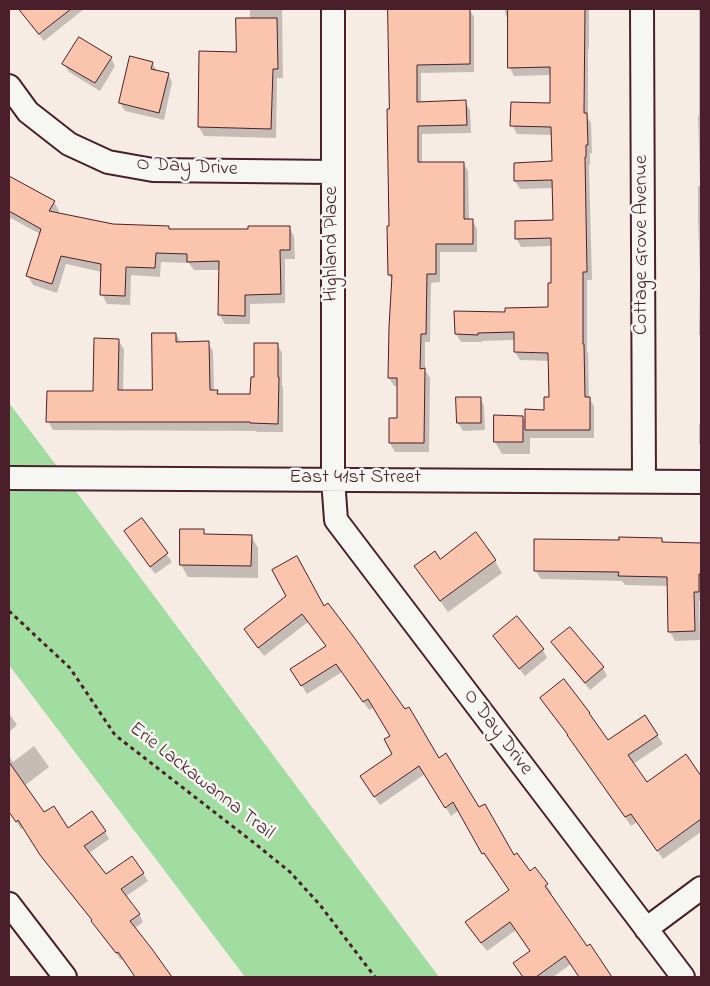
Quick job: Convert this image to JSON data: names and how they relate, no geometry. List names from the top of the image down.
{
  "streets": {
    "street": [
      "O Day Drive",
      "Highland Place",
      "Cottage Grove Avenue",
      "East 41st Street"
    ],
    "path": ["Erie Lackawanna Trail"]
  },
  "crossings": [
    ["O Day Drive", "Highland Place"],
    ["O Day Drive", "East 41st Street"],
    ["Highland Place", "East 41st Street"],
    ["Cottage Grove Avenue", "East 41st Street"]
  ]
}
